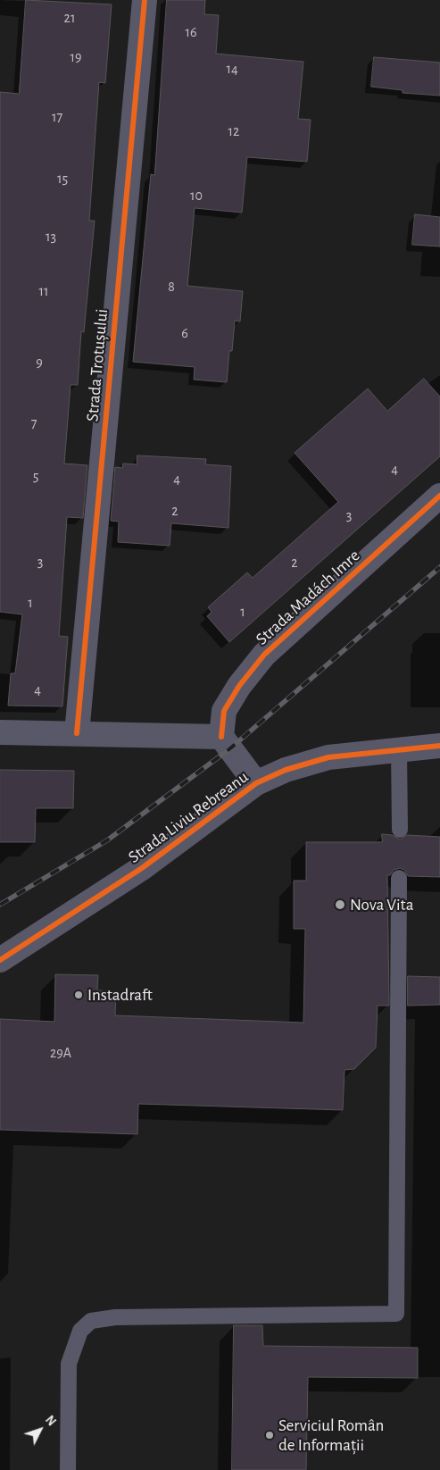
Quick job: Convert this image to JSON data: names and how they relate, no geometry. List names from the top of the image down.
{
  "streets": {
    "street": ["Strada Trotușului", "Strada Madách Imre", "Strada Liviu Rebreanu"]
  },
  "places": ["Nova Vita", "Instadraft", "Serviciul Român de Informații"],
  "house_numbers": [
    "21",
    "16",
    "19",
    "14",
    "17",
    "12",
    "15",
    "10",
    "13",
    "8",
    "11",
    "6",
    "9",
    "7",
    "4",
    "5",
    "4",
    "2",
    "3",
    "3",
    "2",
    "1",
    "1",
    "4",
    "29A"
  ],
  "north": "top right"
}
